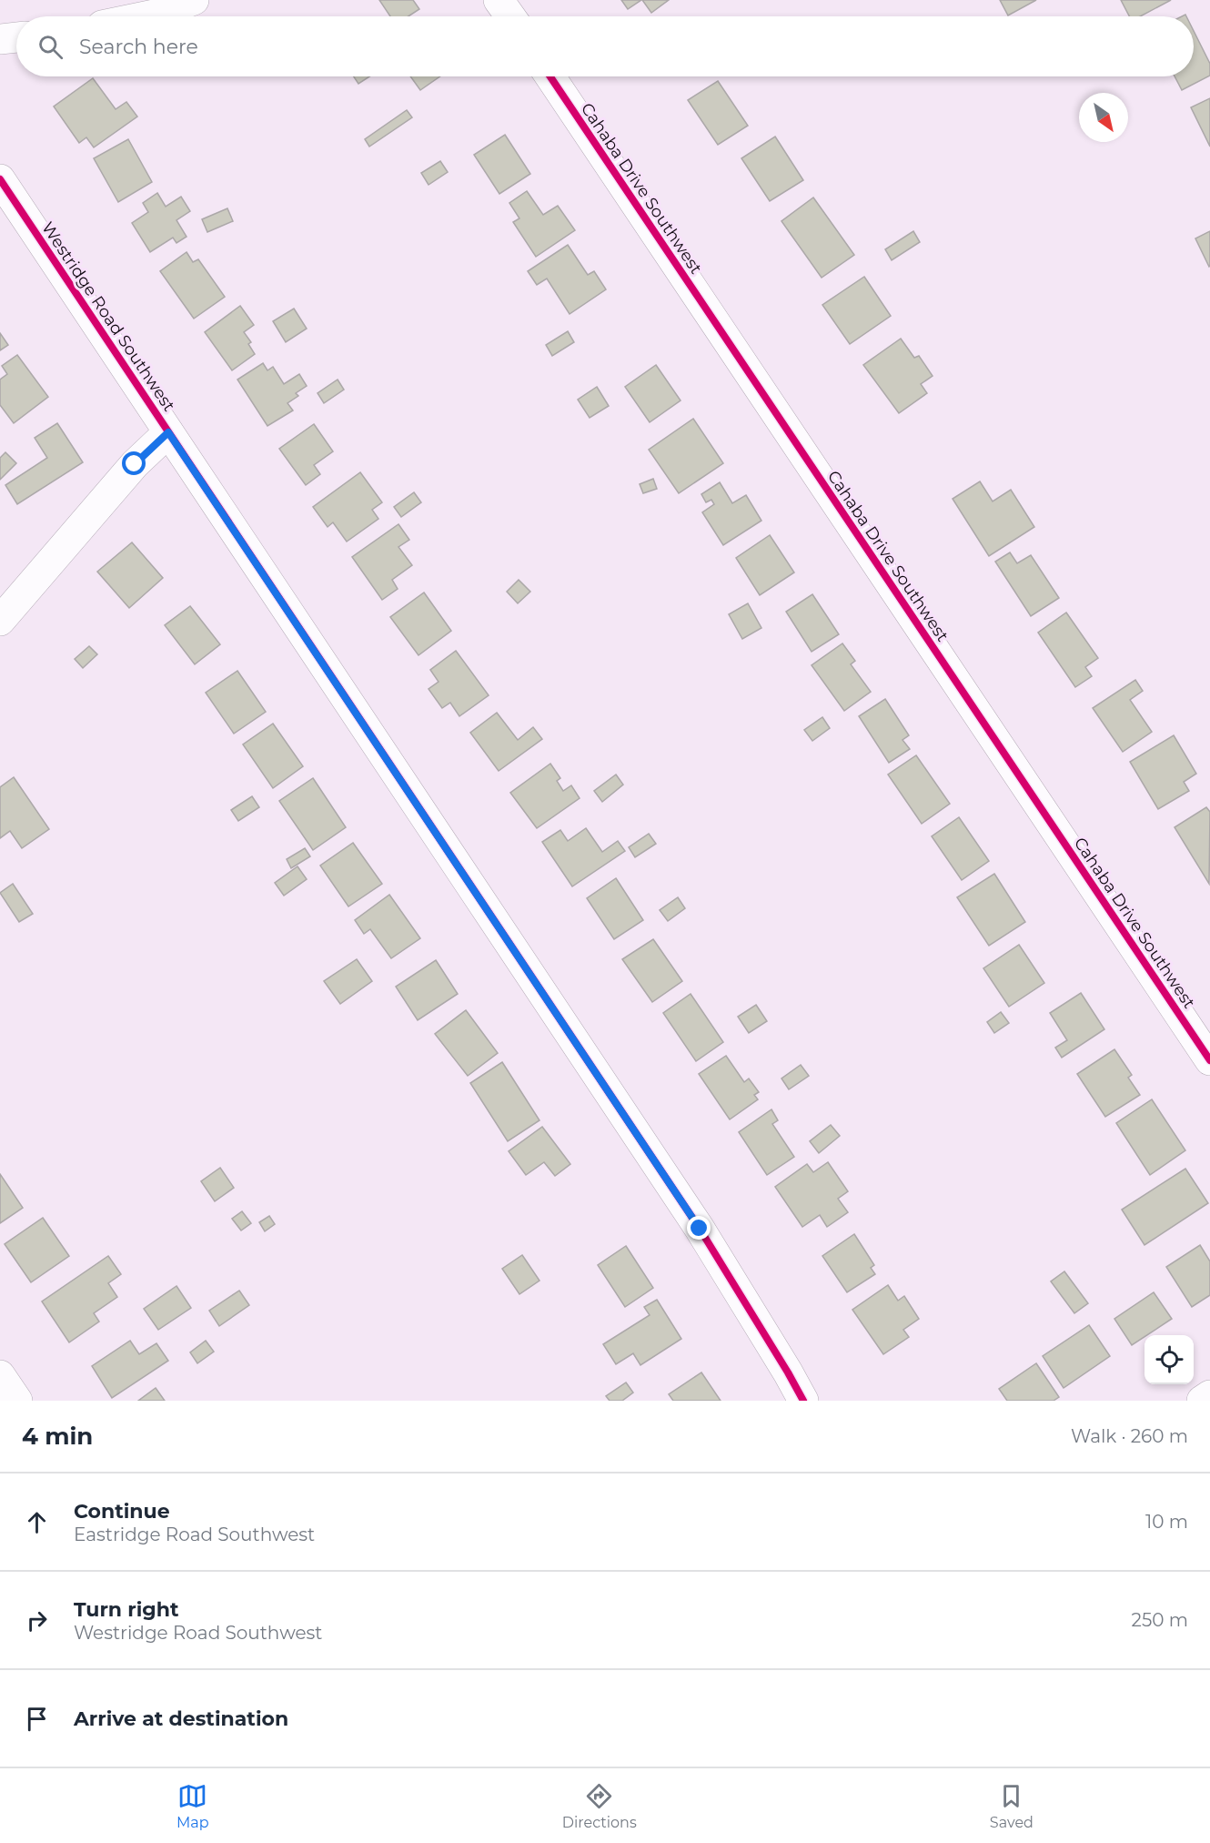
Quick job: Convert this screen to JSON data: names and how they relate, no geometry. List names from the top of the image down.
{
  "streets": {
    "street": ["Cahaba Drive Southwest", "Westridge Road Southwest"]
  },
  "north": "bottom right",
  "page": {
    "search": "Search here",
    "heading": ["4 min", "Walk · 260 m"],
    "list": [
      ["Continue", "Eastridge Road Southwest", "10 m"],
      ["Turn right", "Westridge Road Southwest", "250 m"],
      "Arrive at destination"
    ],
    "nav": ["Map", "Directions", "Saved"]
  }
}
